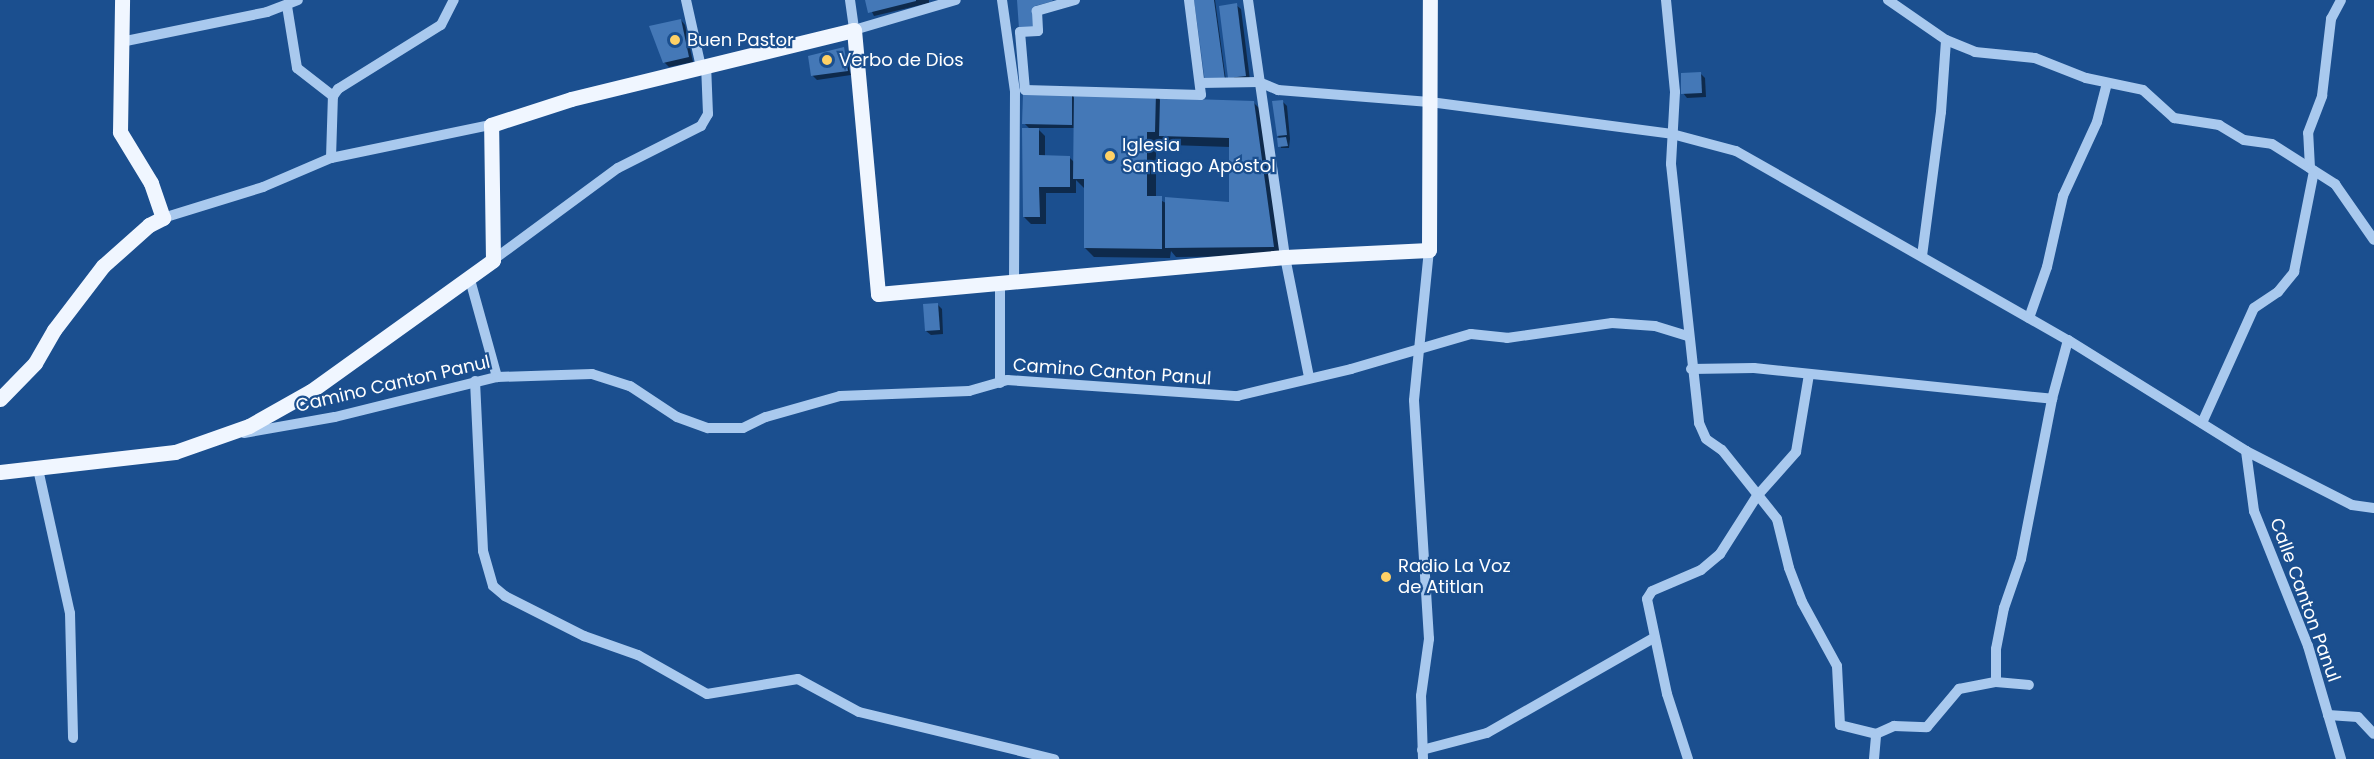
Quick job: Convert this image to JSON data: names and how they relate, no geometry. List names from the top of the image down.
{
  "streets": {
    "street": ["Camino Canton Panul", "Calle Canton Panul"]
  },
  "places": [
    "Buen Pastor",
    "Verbo de Dios",
    "Iglesia Santiago Apóstol",
    "Radio La Voz de Atitlan"
  ]
}
